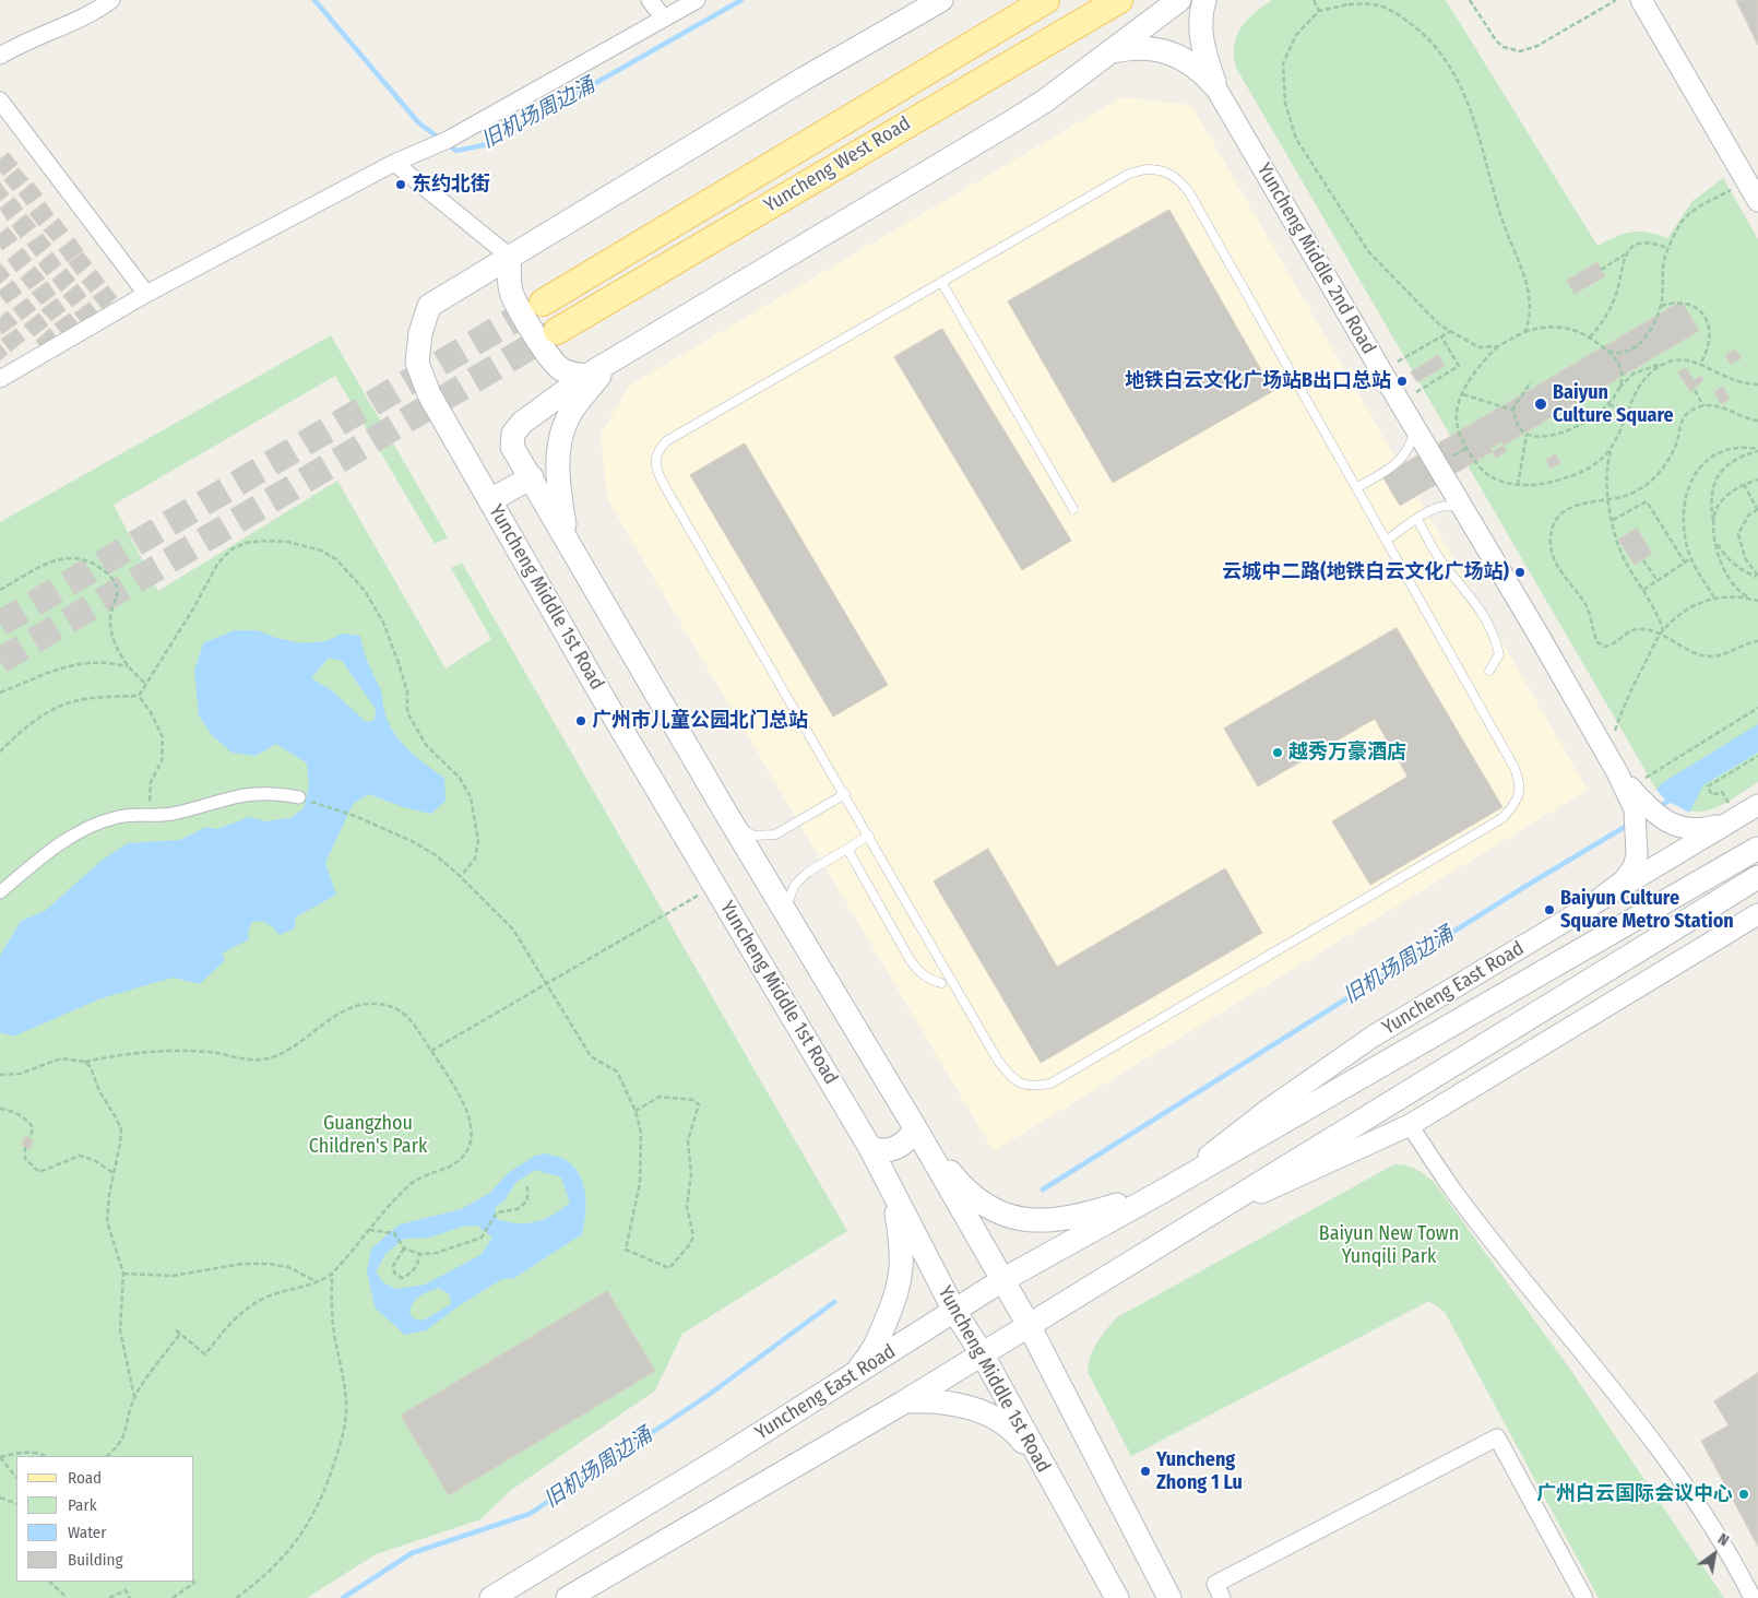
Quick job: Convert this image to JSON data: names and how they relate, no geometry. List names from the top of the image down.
{
  "streets": {
    "main road": ["Yuncheng West Road", "Yuncheng Middle 1st Road", "Yuncheng East Road"],
    "street": ["Yuncheng Middle 2nd Road"]
  },
  "crossings": [
    ["Yuncheng Middle 1st Road", "Yuncheng East Road"]
  ],
  "water": ["旧机场周边涌"],
  "parks": ["Guangzhou Children's Park", "Baiyun New Town Yunqili Park"],
  "places": [
    "东约北街",
    "地铁白云文化广场站B出口总站",
    "Baiyun Culture Square",
    "云城中二路(地铁白云文化广场站)",
    "广州市儿童公园北门总站",
    "越秀万豪酒店",
    "Baiyun Culture Square Metro Station",
    "Yuncheng Zhong 1 Lu",
    "广州白云国际会议中心"
  ],
  "legend": [
    "Road",
    "Park",
    "Water",
    "Building"
  ],
  "north": "top right"
}
